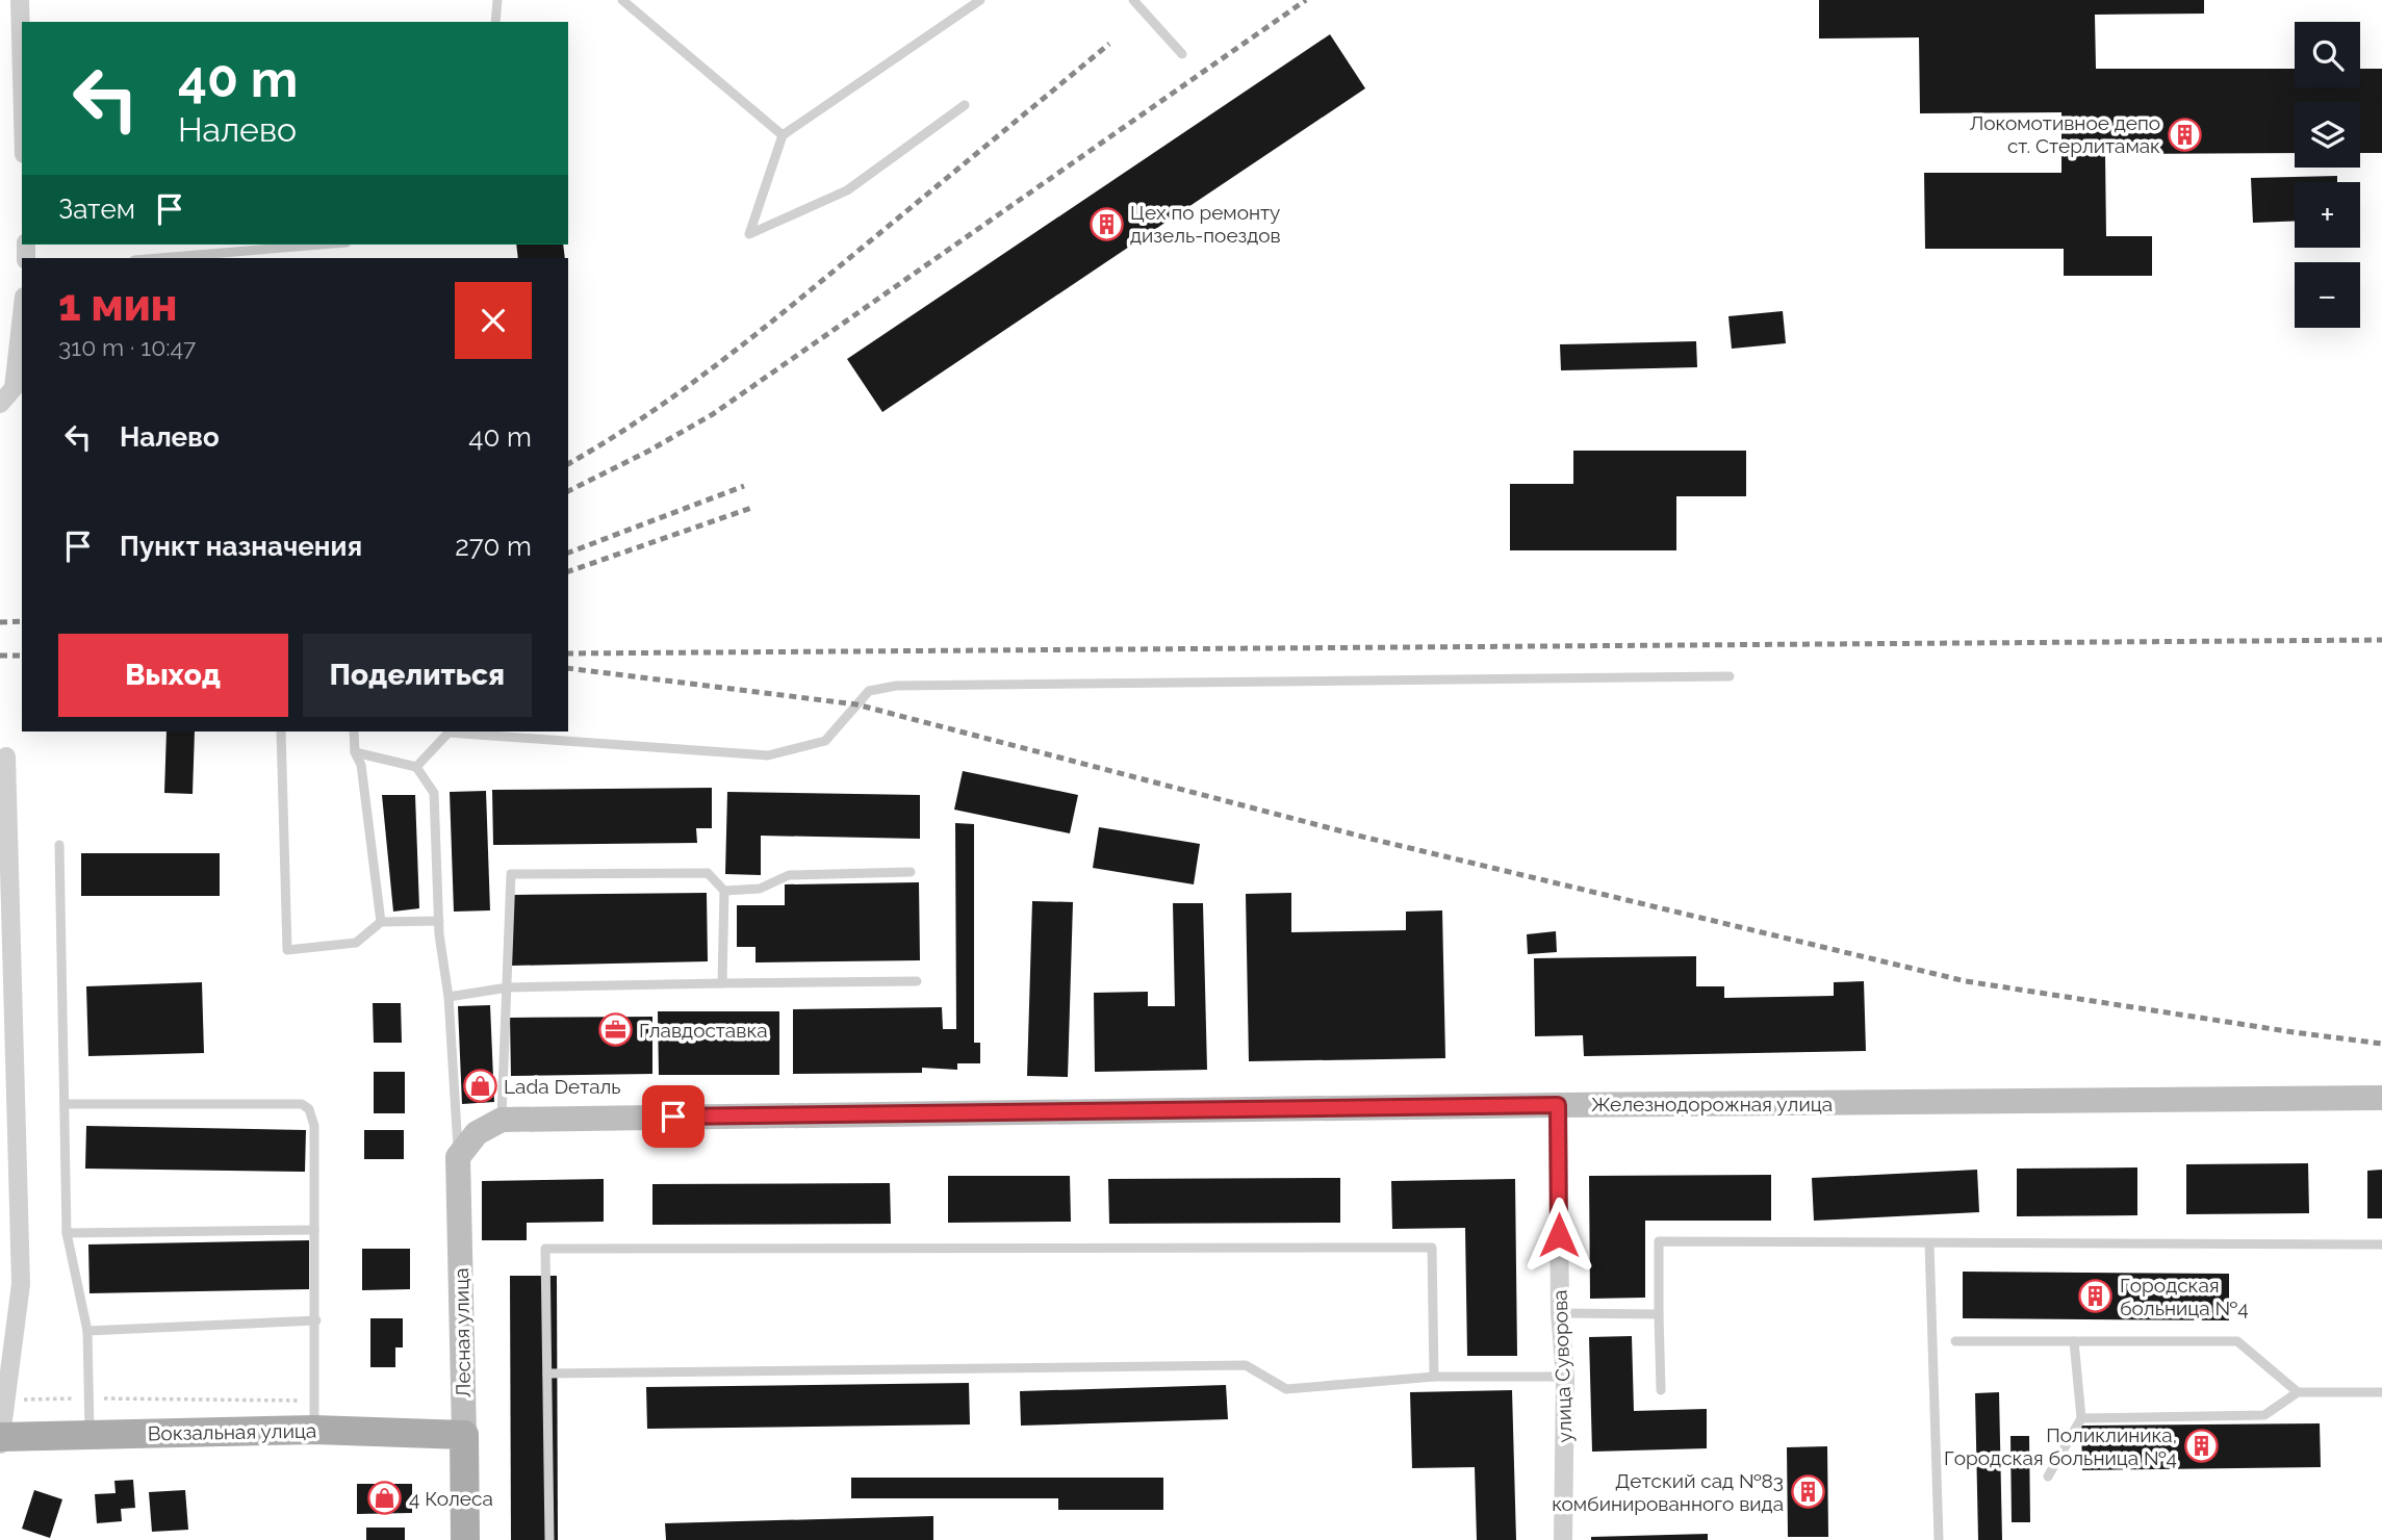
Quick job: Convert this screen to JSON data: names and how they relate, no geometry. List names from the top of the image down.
{
  "streets": {
    "main road": ["Железнодорожная улица", "Лесная улица", "Вокзальная улица"],
    "street": ["улица Суворова"]
  },
  "crossings": [
    ["Железнодорожная улица", "Лесная улица"],
    ["Железнодорожная улица", "улица Суворова"],
    ["Лесная улица", "Вокзальная улица"]
  ],
  "places": {
    "building": [
      "Локомотивное депо ст. Стерлитамак",
      "Цех по ремонту дизель-поездов",
      "Городская больница №4",
      "Поликлиника, Городская больница №4",
      "Детский сад №83 комбинированного вида"
    ],
    "office": ["Главдоставка"],
    "shop": ["Lada Dеталь", "4 Колеса"]
  },
  "page": {
    "map_buttons": ["+", "−"],
    "turn": ["40 m", "Налево"],
    "then": "Затем",
    "heading": ["1 мин", "310 m · 10:47"],
    "list": [
      {
        "name": "Налево",
        "value": "40 m"
      },
      {
        "name": "Пункт назначения",
        "value": "270 m"
      }
    ],
    "buttons": ["Выход", "Поделиться"]
  }
}
